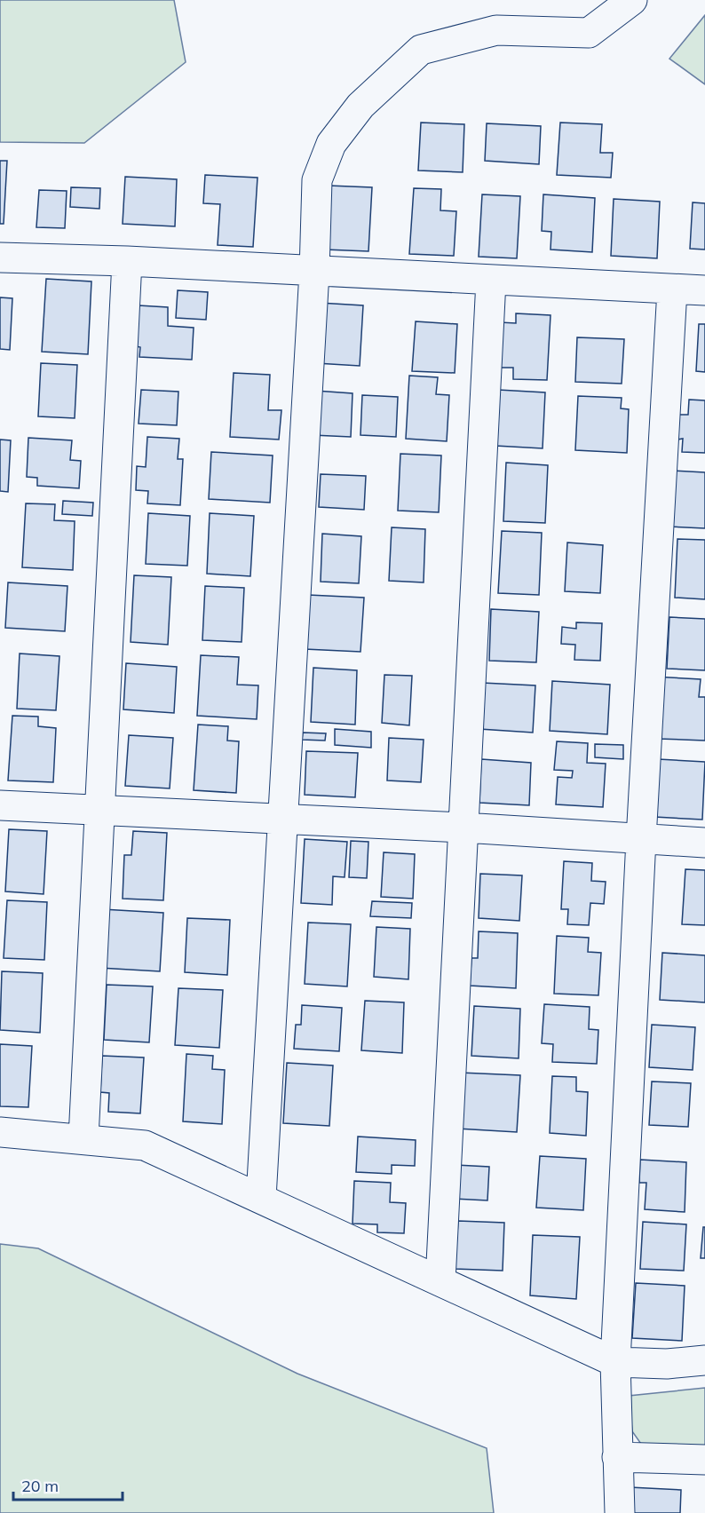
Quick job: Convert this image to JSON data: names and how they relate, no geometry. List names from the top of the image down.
{
  "scale_bar": "20 m"
}
